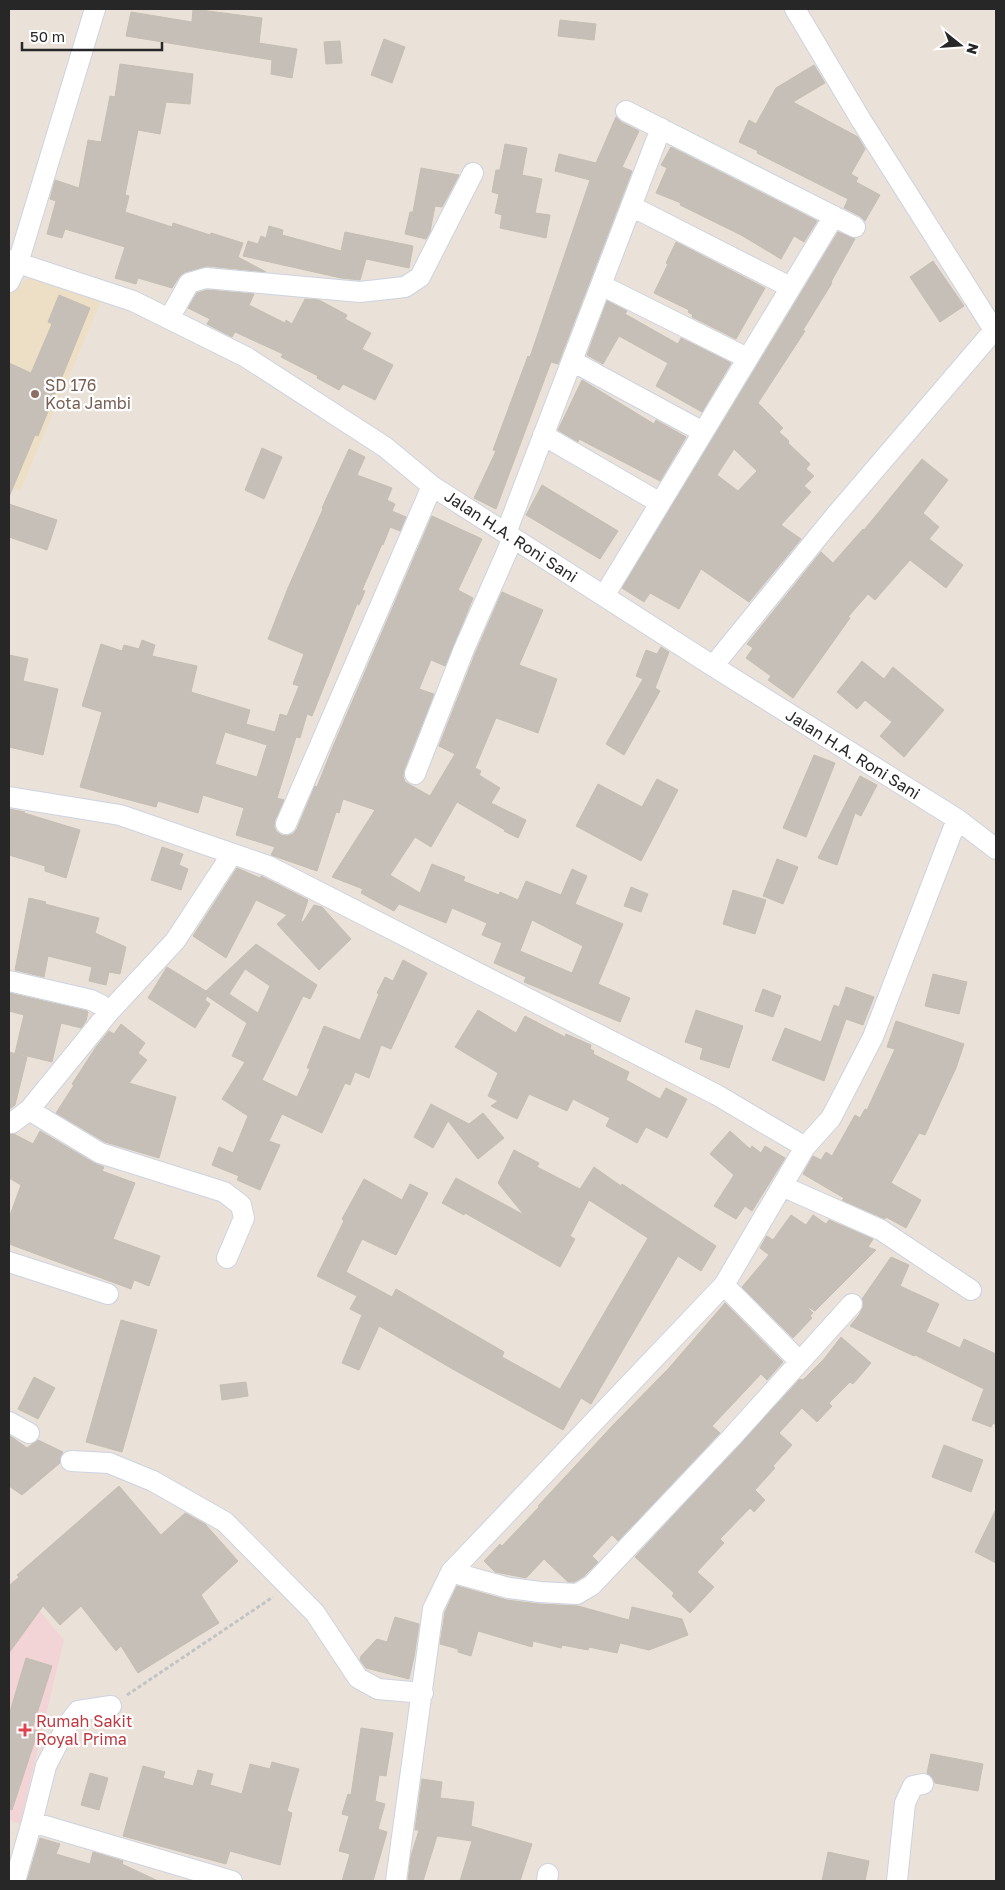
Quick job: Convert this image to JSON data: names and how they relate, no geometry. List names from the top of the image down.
{
  "streets": {
    "street": ["Jalan H.A. Roni Sani"]
  },
  "places": {
    "other": ["SD 176 Kota Jambi"],
    "health": ["Rumah Sakit Royal Prima"]
  },
  "scale_bar": "50 m",
  "north": "right"
}
